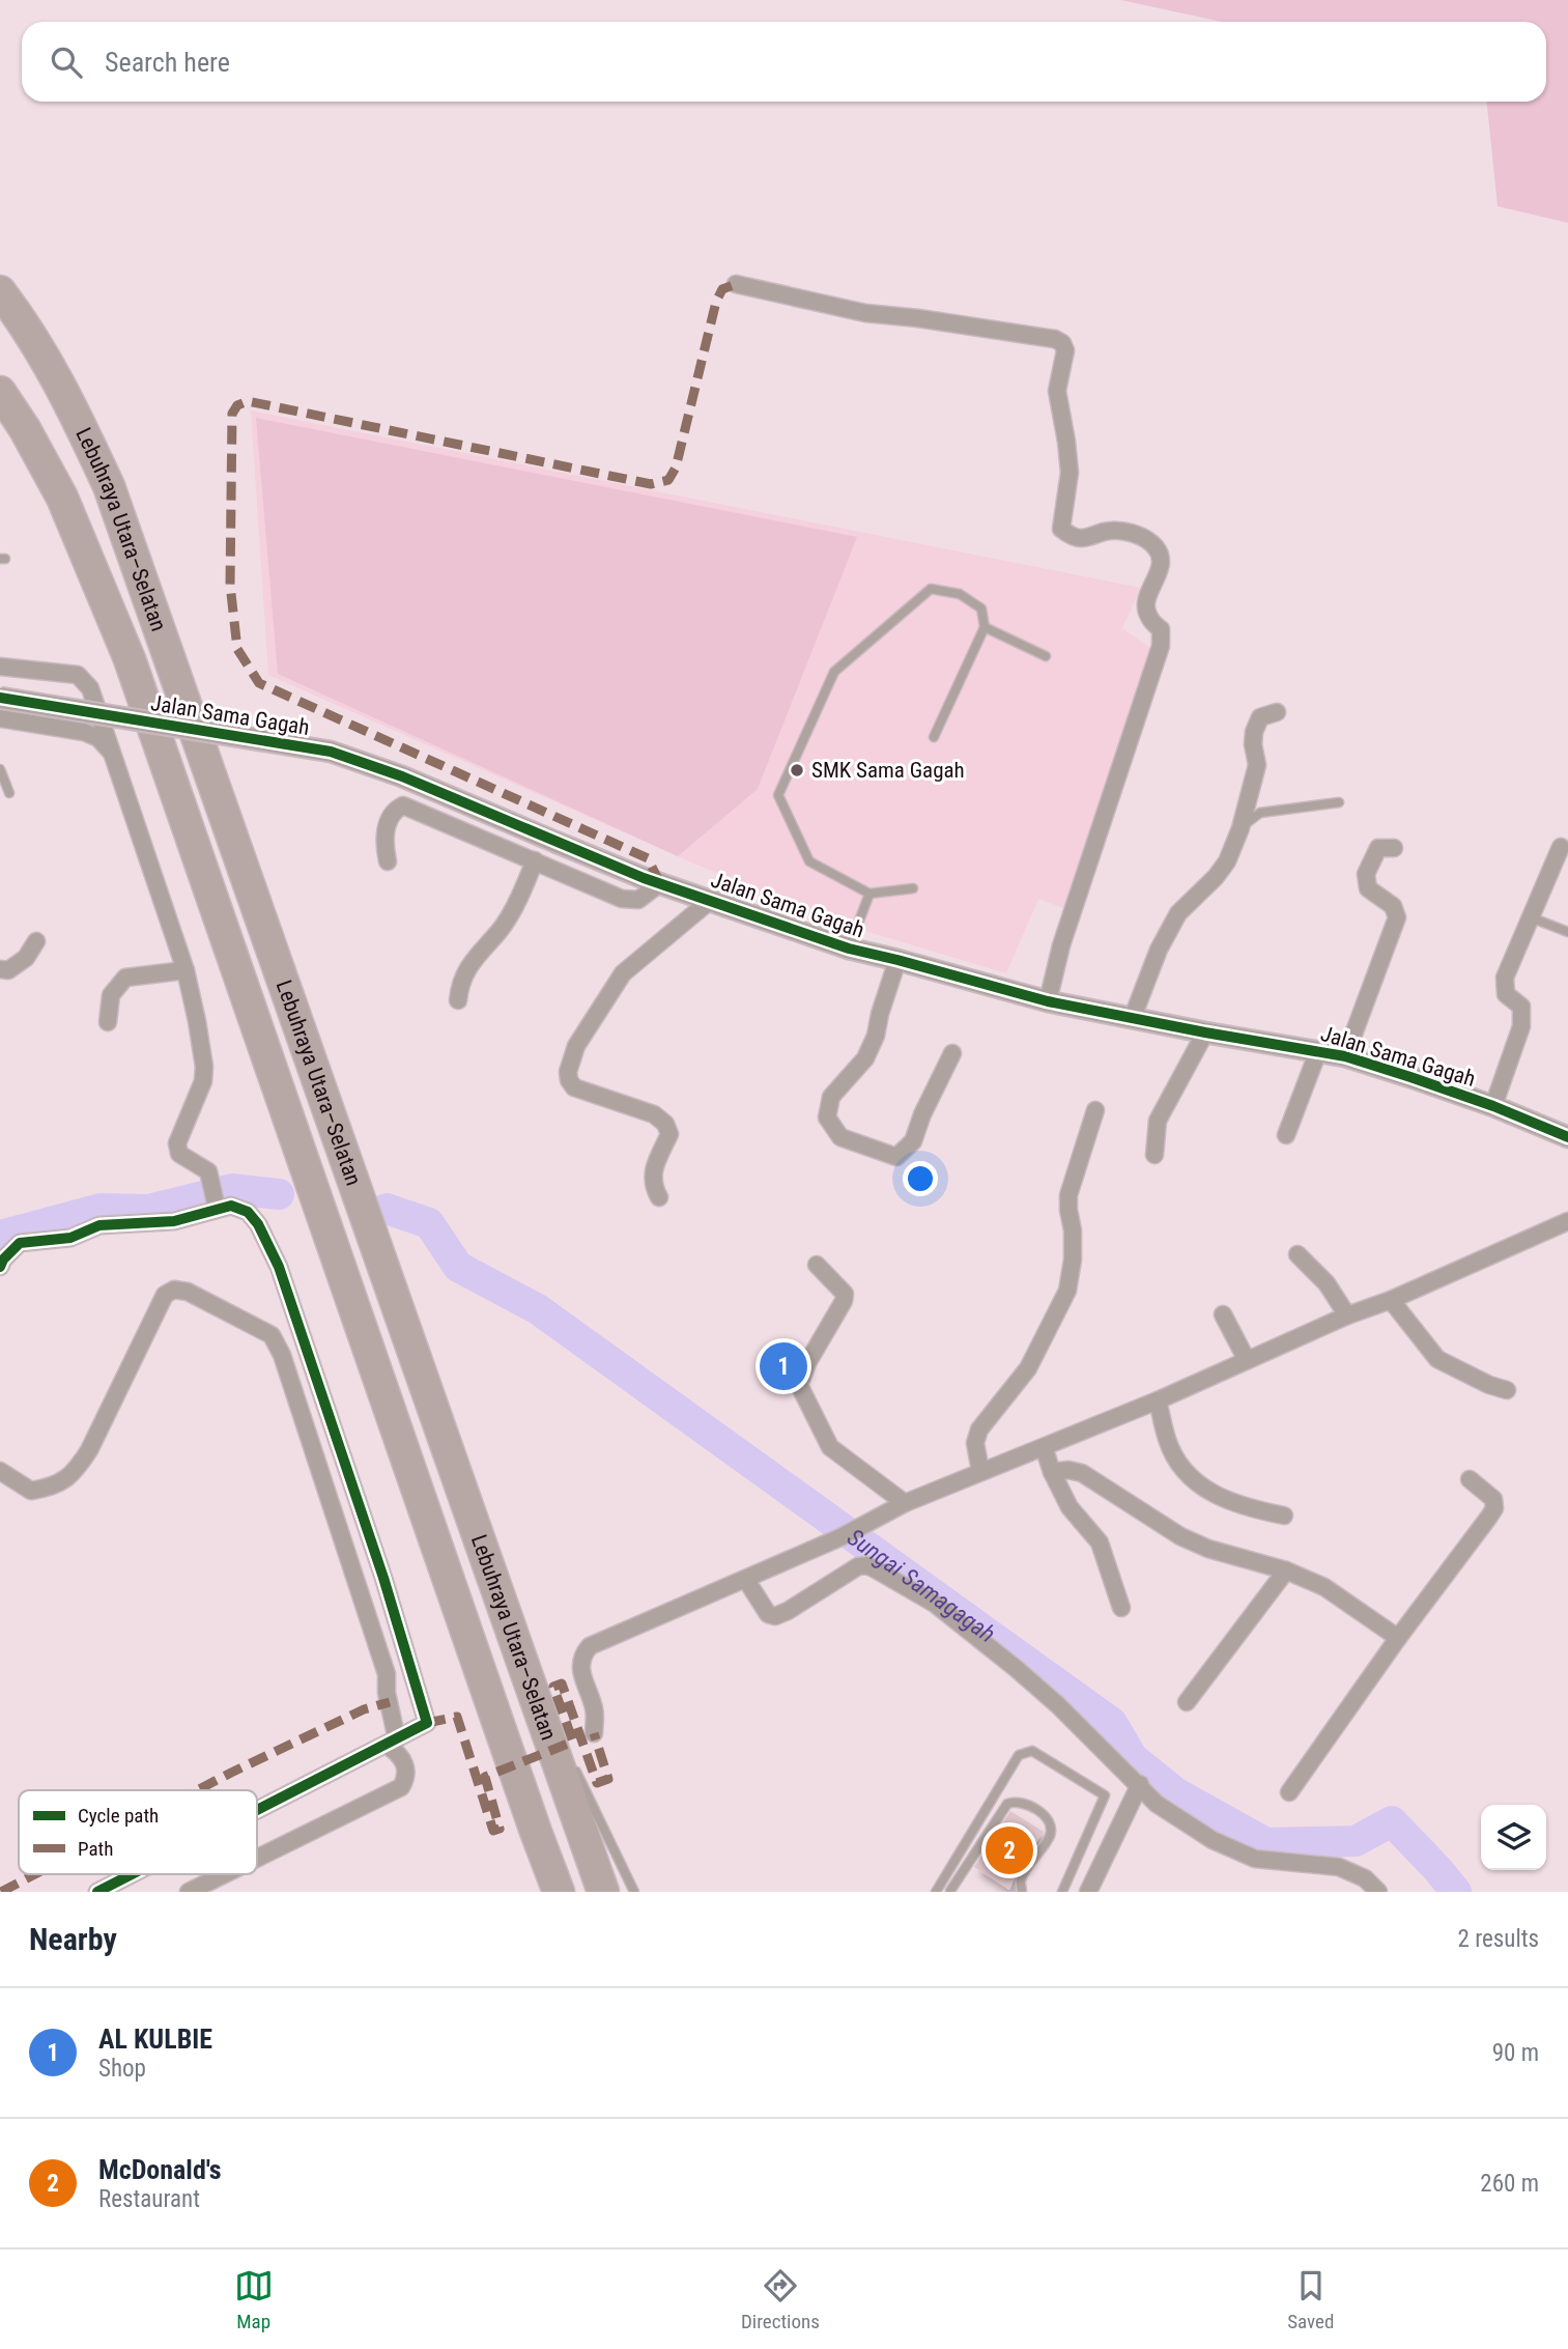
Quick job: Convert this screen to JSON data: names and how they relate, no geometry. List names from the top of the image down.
{
  "streets": {
    "highway": ["Lebuhraya Utara–Selatan"],
    "street": ["Jalan Sama Gagah"]
  },
  "water": ["Sungai Samagagah"],
  "places": ["SMK Sama Gagah"],
  "legend": ["Cycle path", "Path"],
  "page": {
    "search": "Search here",
    "pins": ["1", "2"],
    "heading": ["Nearby", "2 results"],
    "list": [
      {
        "mark": "1",
        "name": "AL KULBIE",
        "note": "Shop",
        "value": "90 m"
      },
      {
        "mark": "2",
        "name": "McDonald's",
        "note": "Restaurant",
        "value": "260 m"
      }
    ],
    "nav": ["Map", "Directions", "Saved"]
  }
}
